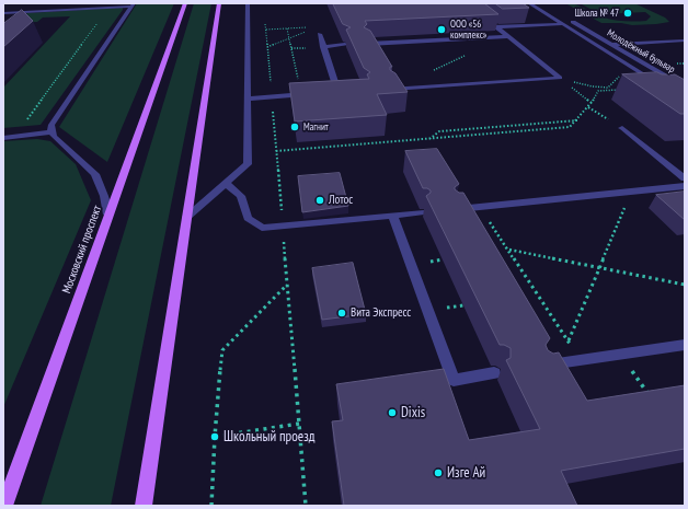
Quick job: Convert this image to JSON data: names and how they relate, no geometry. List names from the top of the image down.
{
  "streets": {
    "main road": ["Московский проспект"],
    "street": ["Молодёжный бульвар"]
  },
  "places": [
    "Школа № 47",
    "ООО «56 комплекс»",
    "Магнит",
    "Лотос",
    "Вита Экспресс",
    "Dixis",
    "Школьный проезд",
    "Изге Ай"
  ]
}
